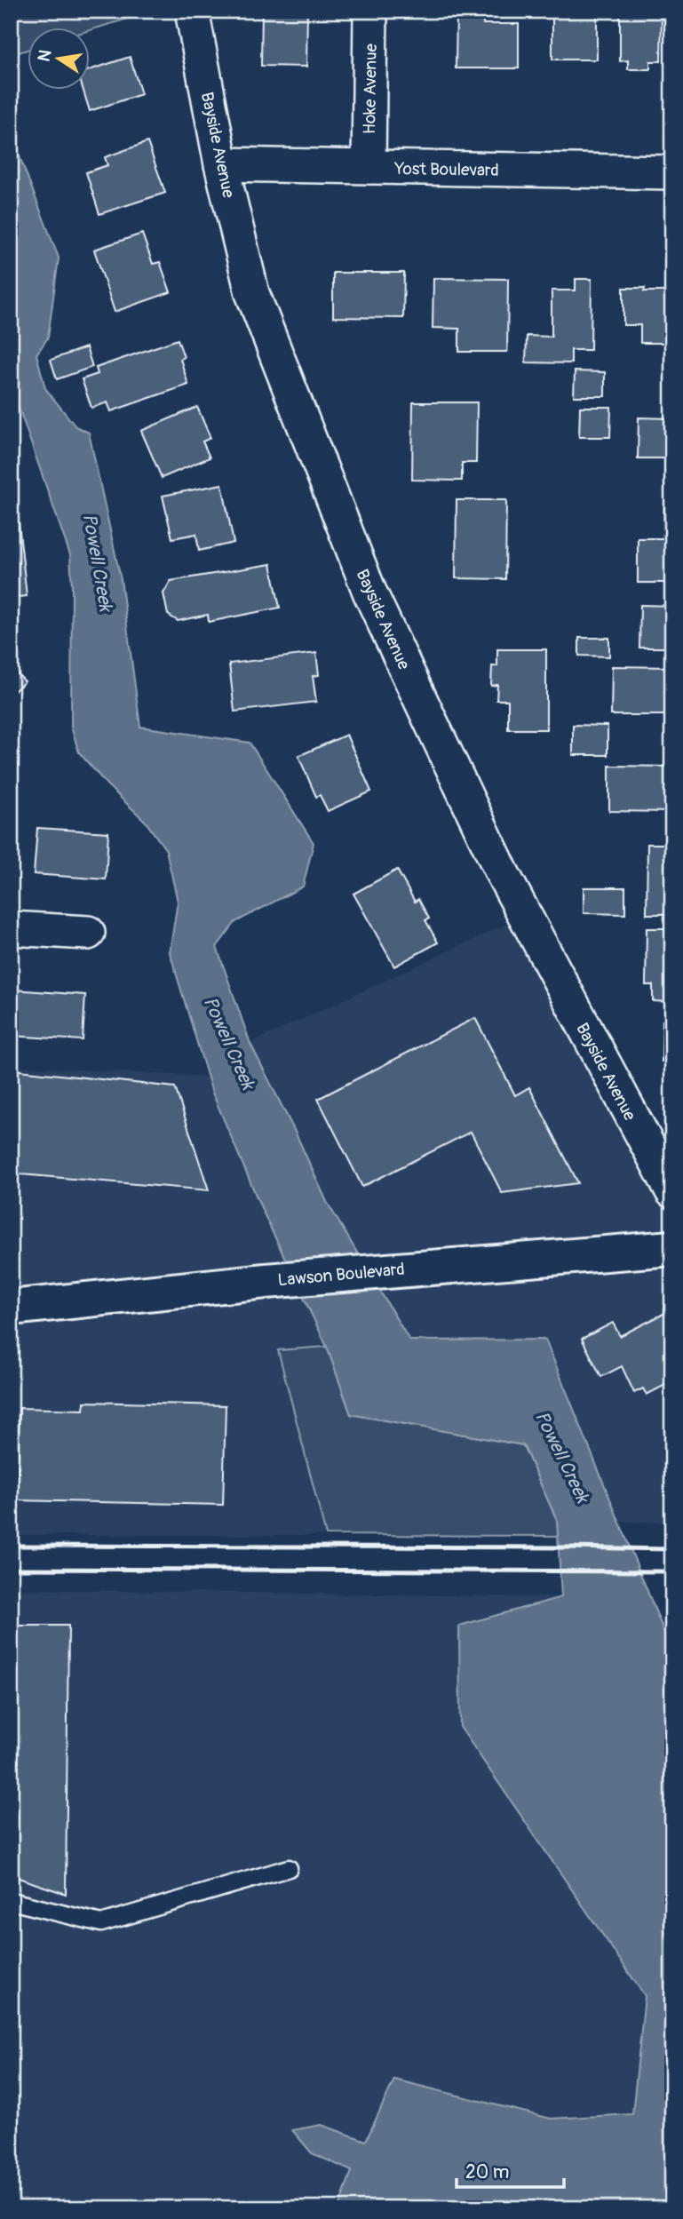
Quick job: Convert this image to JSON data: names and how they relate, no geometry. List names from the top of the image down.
{
  "streets": {
    "main road": ["Lawson Boulevard"],
    "street": ["Hoke Avenue", "Bayside Avenue", "Yost Boulevard"]
  },
  "crossings": [
    ["Hoke Avenue", "Yost Boulevard"],
    ["Bayside Avenue", "Yost Boulevard"]
  ],
  "water": ["Powell Creek"],
  "scale_bar": "20 m",
  "north": "left"
}
